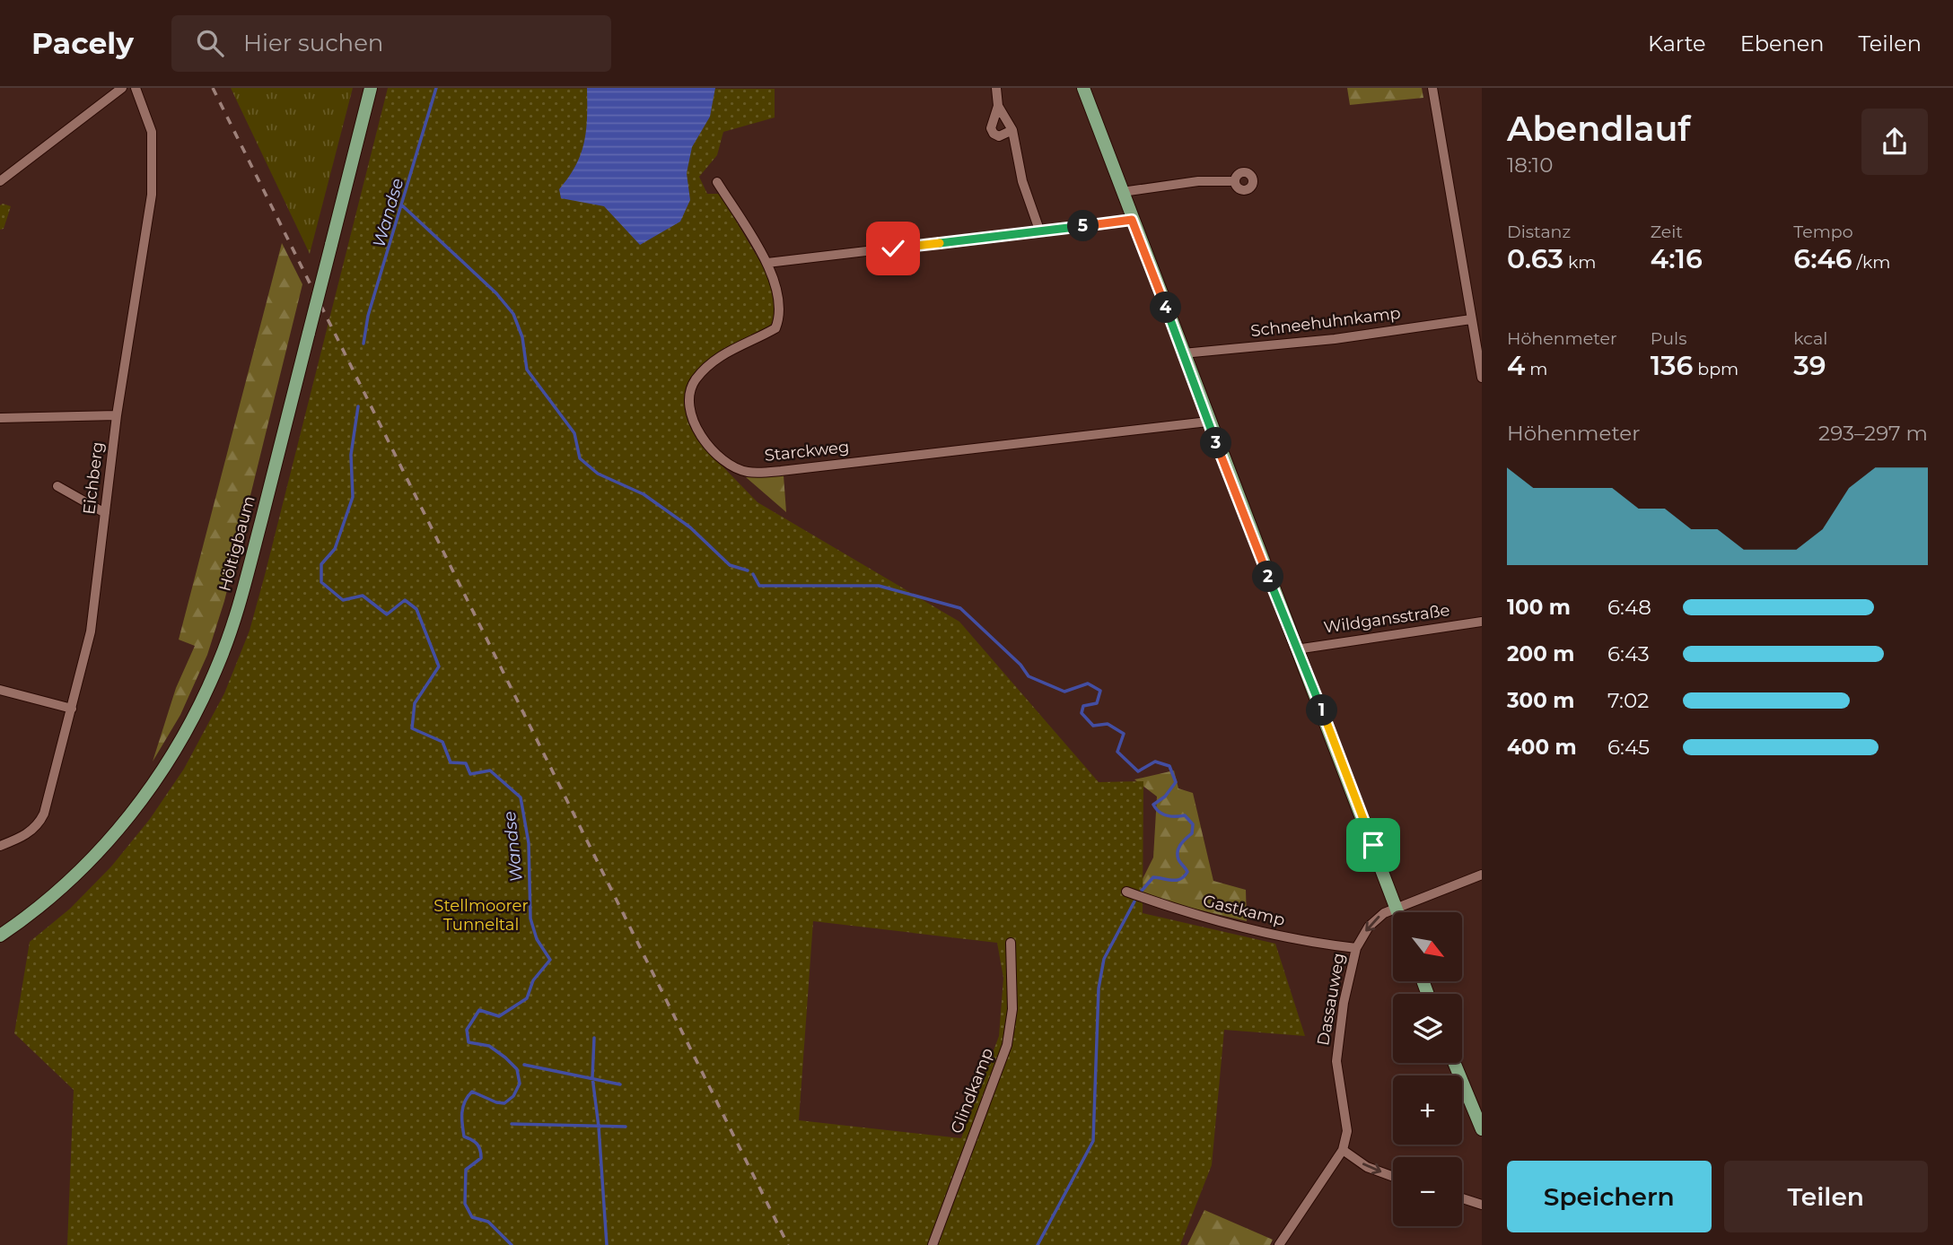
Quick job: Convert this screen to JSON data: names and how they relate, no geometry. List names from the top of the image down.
{
  "streets": {
    "main road": ["Höltigbaum"],
    "street": [
      "Schneehuhnkamp",
      "Starckweg",
      "Eichberg",
      "Wildgansstraße",
      "Gastkamp",
      "Dassauweg",
      "Glindkamp"
    ]
  },
  "crossings": [
    ["Gastkamp", "Dassauweg"]
  ],
  "water": ["Wandse"],
  "parks": ["Stellmoorer Tunneltal"],
  "north": "bottom right",
  "page": {
    "header": "Pacely",
    "search": "Hier suchen",
    "nav": ["Karte", "Ebenen", "Teilen"],
    "heading": ["Abendlauf", "18:10"],
    "stats": [
      ["Distanz", "0.63 km"],
      ["Zeit", "4:16"],
      ["Tempo", "6:46 /km"],
      ["Höhenmeter", "4 m"],
      ["Puls", "136 bpm"],
      ["kcal", "39"]
    ],
    "pins": [
      "5",
      "4",
      "3",
      "2",
      "1"
    ],
    "chart": ["Höhenmeter", "293–297 m"],
    "list": [
      {
        "name": "100 m",
        "note": "6:48"
      },
      {
        "name": "200 m",
        "note": "6:43"
      },
      {
        "name": "300 m",
        "note": "7:02"
      },
      {
        "name": "400 m",
        "note": "6:45"
      }
    ],
    "map_buttons": ["+", "−"],
    "buttons": ["Speichern", "Teilen"]
  }
}
